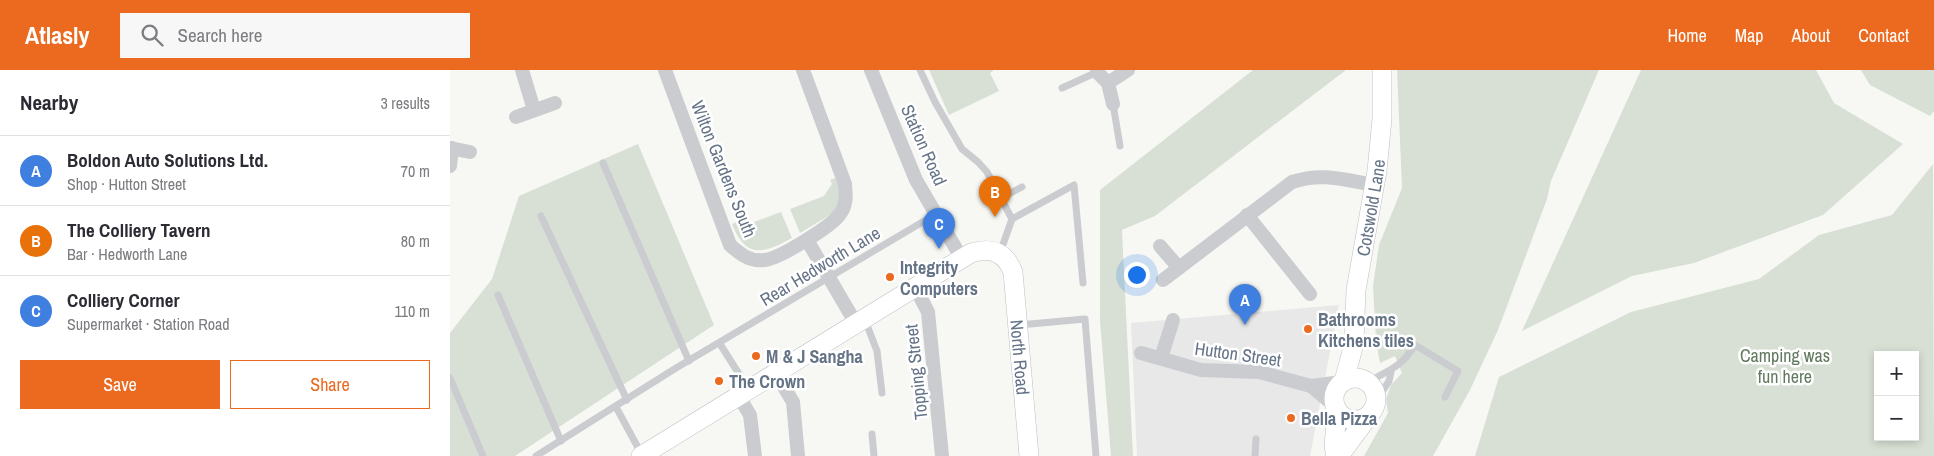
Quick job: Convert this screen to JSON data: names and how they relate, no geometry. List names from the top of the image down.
{
  "streets": {
    "street": [
      "Station Road",
      "Wilton Gardens South",
      "Cotswold Lane",
      "Hutton Street",
      "North Road",
      "Topping Street"
    ],
    "lane": ["Rear Hedworth Lane"]
  },
  "crossings": [
    ["Station Road", "Rear Hedworth Lane"],
    ["Cotswold Lane", "Hutton Street"]
  ],
  "parks": ["Camping was fun here"],
  "places": [
    "Integrity Computers",
    "Bathrooms Kitchens tiles",
    "M & J Sangha",
    "The Crown",
    "Bella Pizza"
  ],
  "page": {
    "header": "Atlasly",
    "search": "Search here",
    "nav": [
      "Home",
      "Map",
      "About",
      "Contact"
    ],
    "heading": ["Nearby", "3 results"],
    "list": [
      {
        "mark": "A",
        "name": "Boldon Auto Solutions Ltd.",
        "note": "Shop · Hutton Street",
        "value": "70 m"
      },
      {
        "mark": "B",
        "name": "The Colliery Tavern",
        "note": "Bar · Hedworth Lane",
        "value": "80 m"
      },
      {
        "mark": "C",
        "name": "Colliery Corner",
        "note": "Supermarket · Station Road",
        "value": "110 m"
      }
    ],
    "pins": ["B", "C", "A"],
    "buttons": ["Save", "Share"],
    "map_buttons": ["+", "−"]
  }
}
